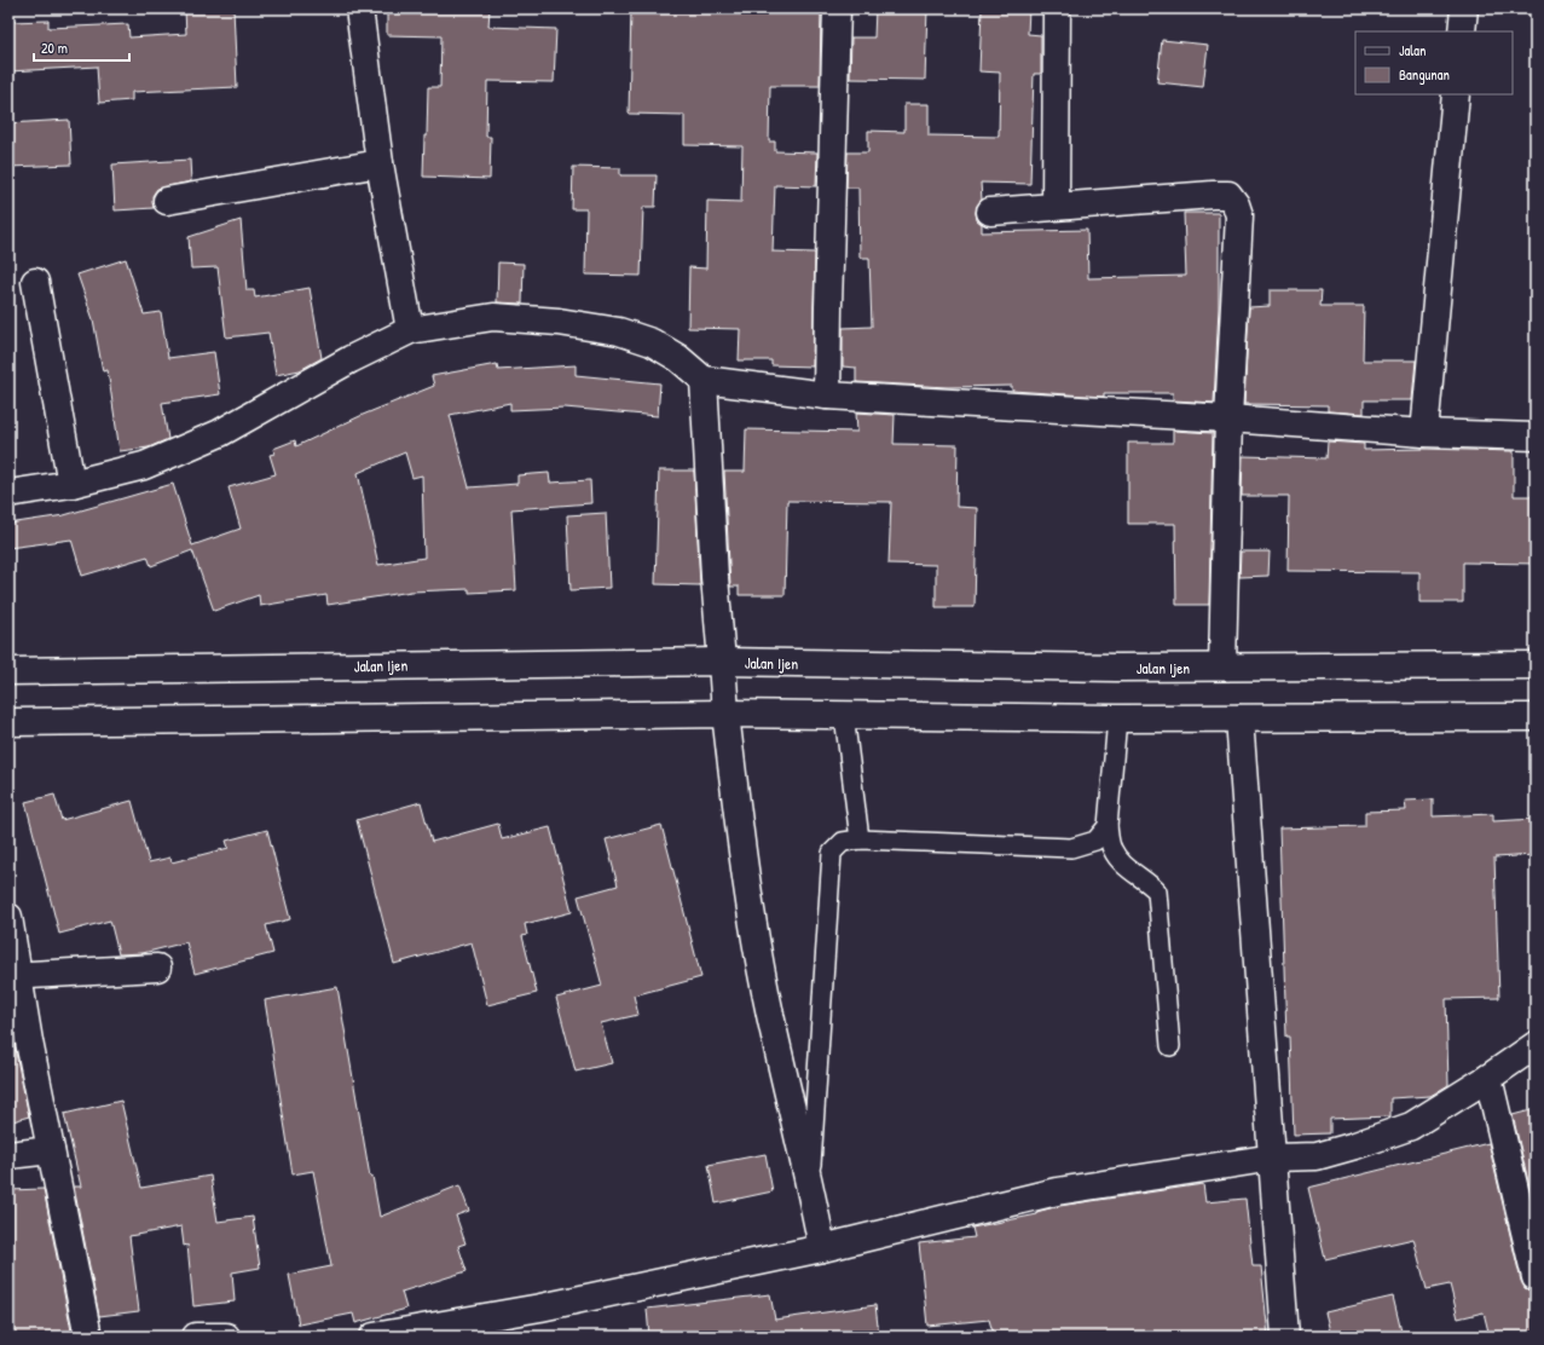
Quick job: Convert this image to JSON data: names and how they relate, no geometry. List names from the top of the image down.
{
  "streets": {
    "street": ["Jalan Ijen"]
  },
  "legend": ["Jalan", "Bangunan"],
  "scale_bar": "20 m"
}
